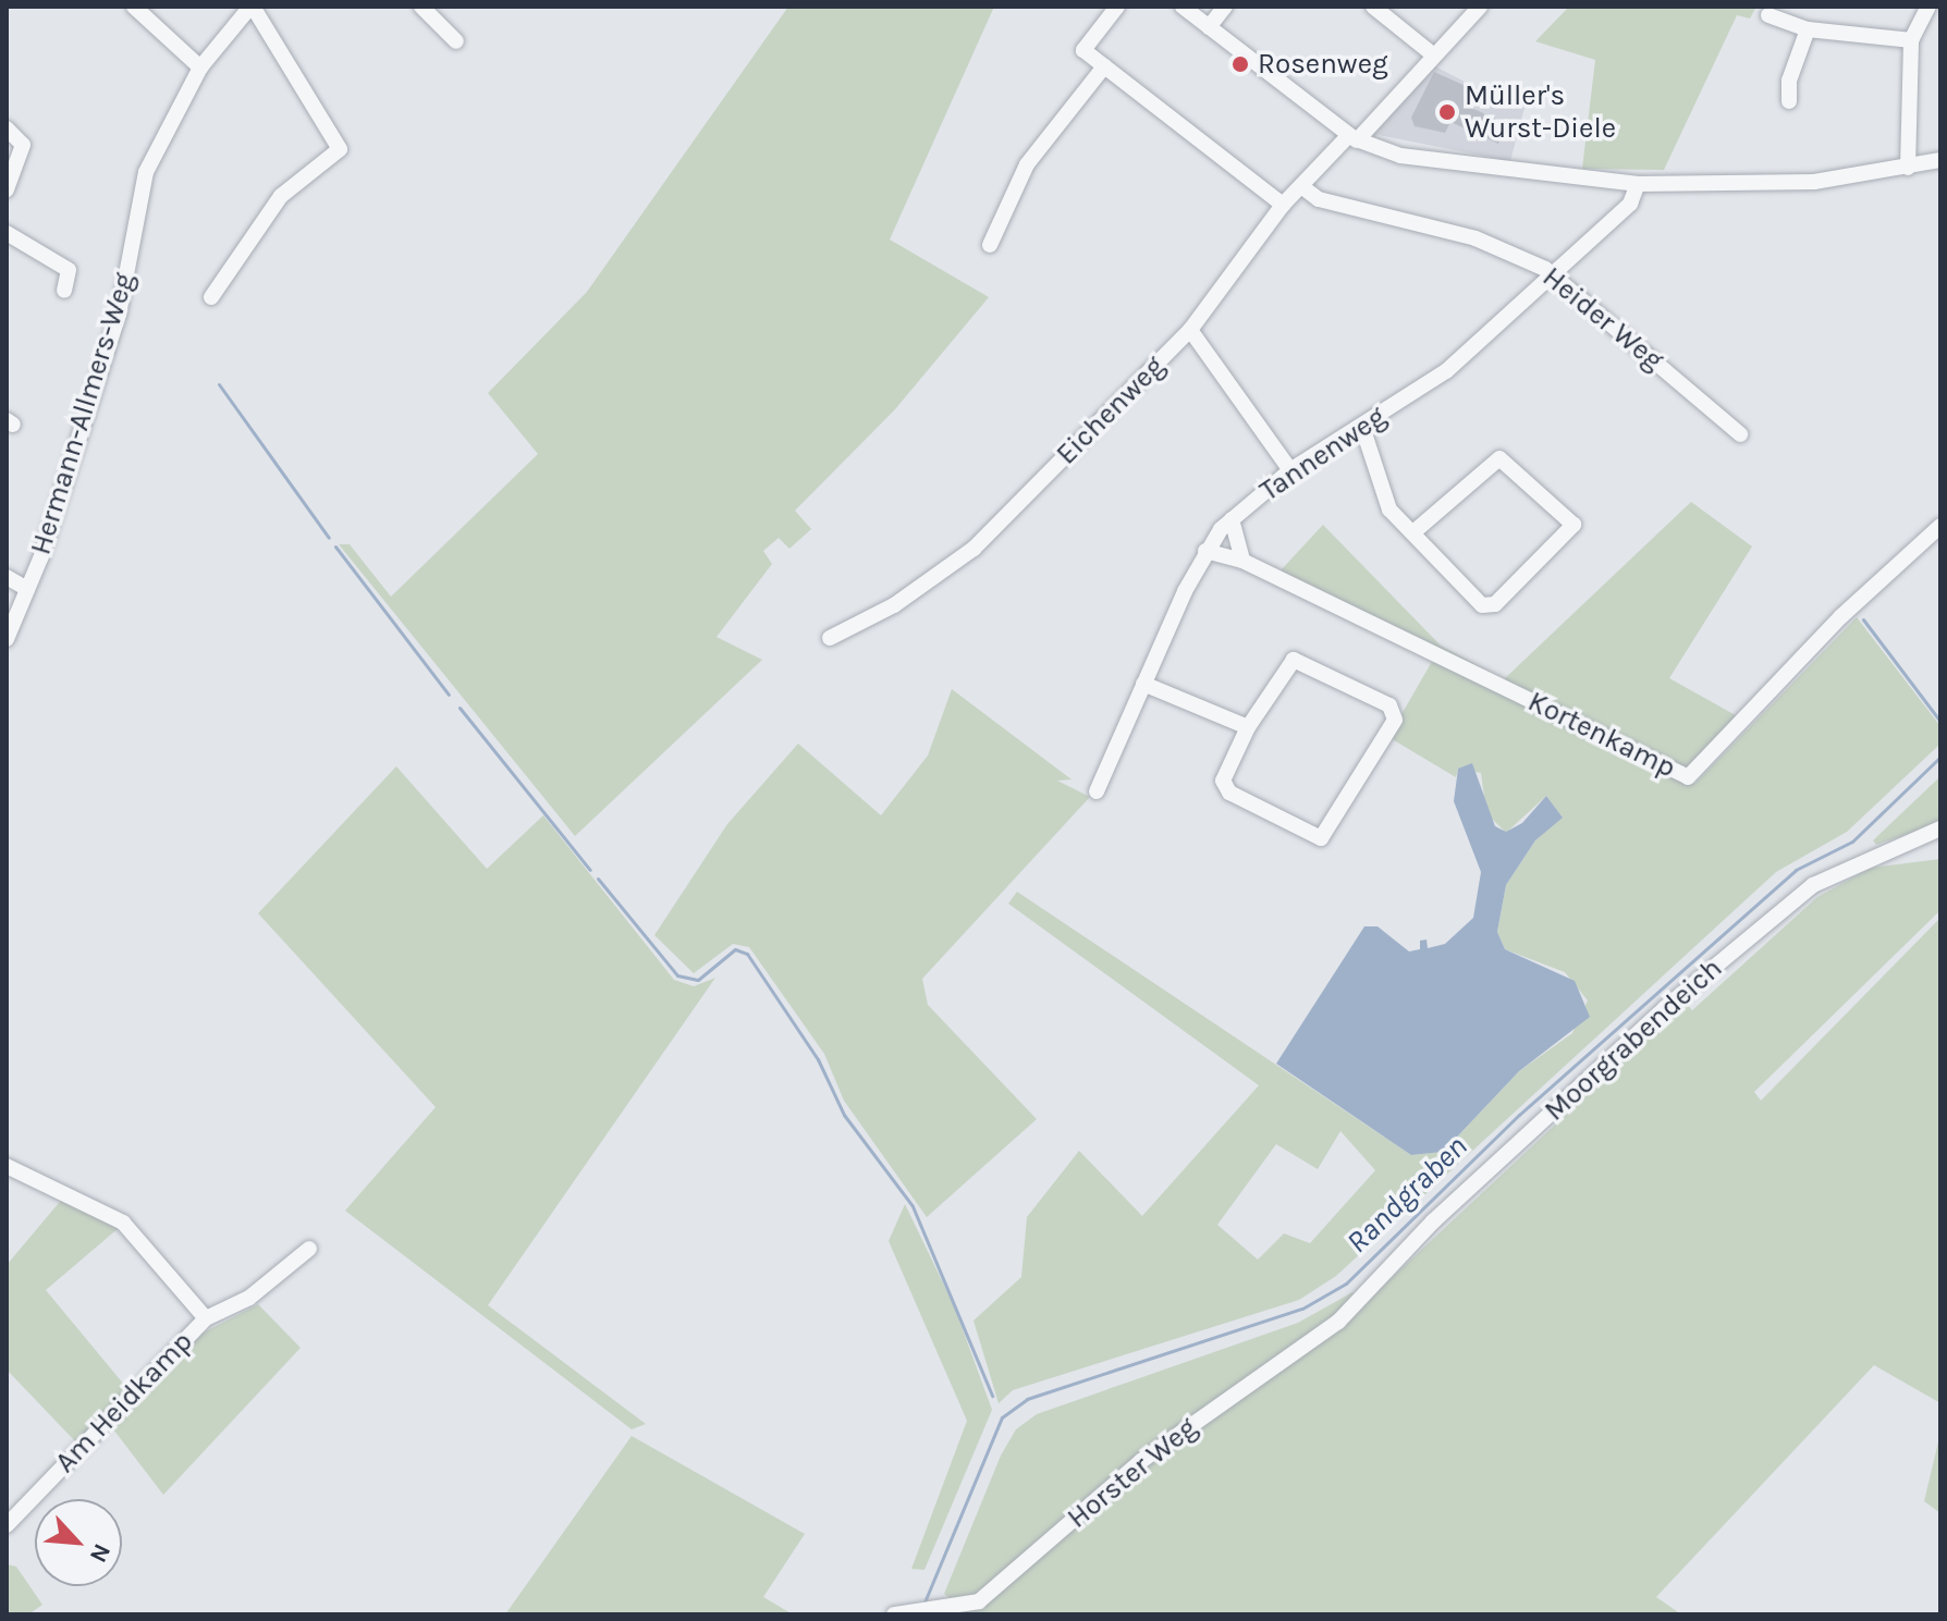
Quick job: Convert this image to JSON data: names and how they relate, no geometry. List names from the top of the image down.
{
  "streets": {
    "street": [
      "Heider Weg",
      "Eichenweg",
      "Hermann-Allmers-Weg",
      "Tannenweg",
      "Kortenkamp",
      "Moorgrabendeich",
      "Am Heidkamp",
      "Horster Weg"
    ]
  },
  "crossings": [
    ["Heider Weg", "Eichenweg"],
    ["Heider Weg", "Tannenweg"],
    ["Tannenweg", "Kortenkamp"],
    ["Moorgrabendeich", "Horster Weg"]
  ],
  "water": ["Randgraben"],
  "places": ["Rosenweg", "Müller's Wurst-Diele"],
  "north": "bottom right"
}
